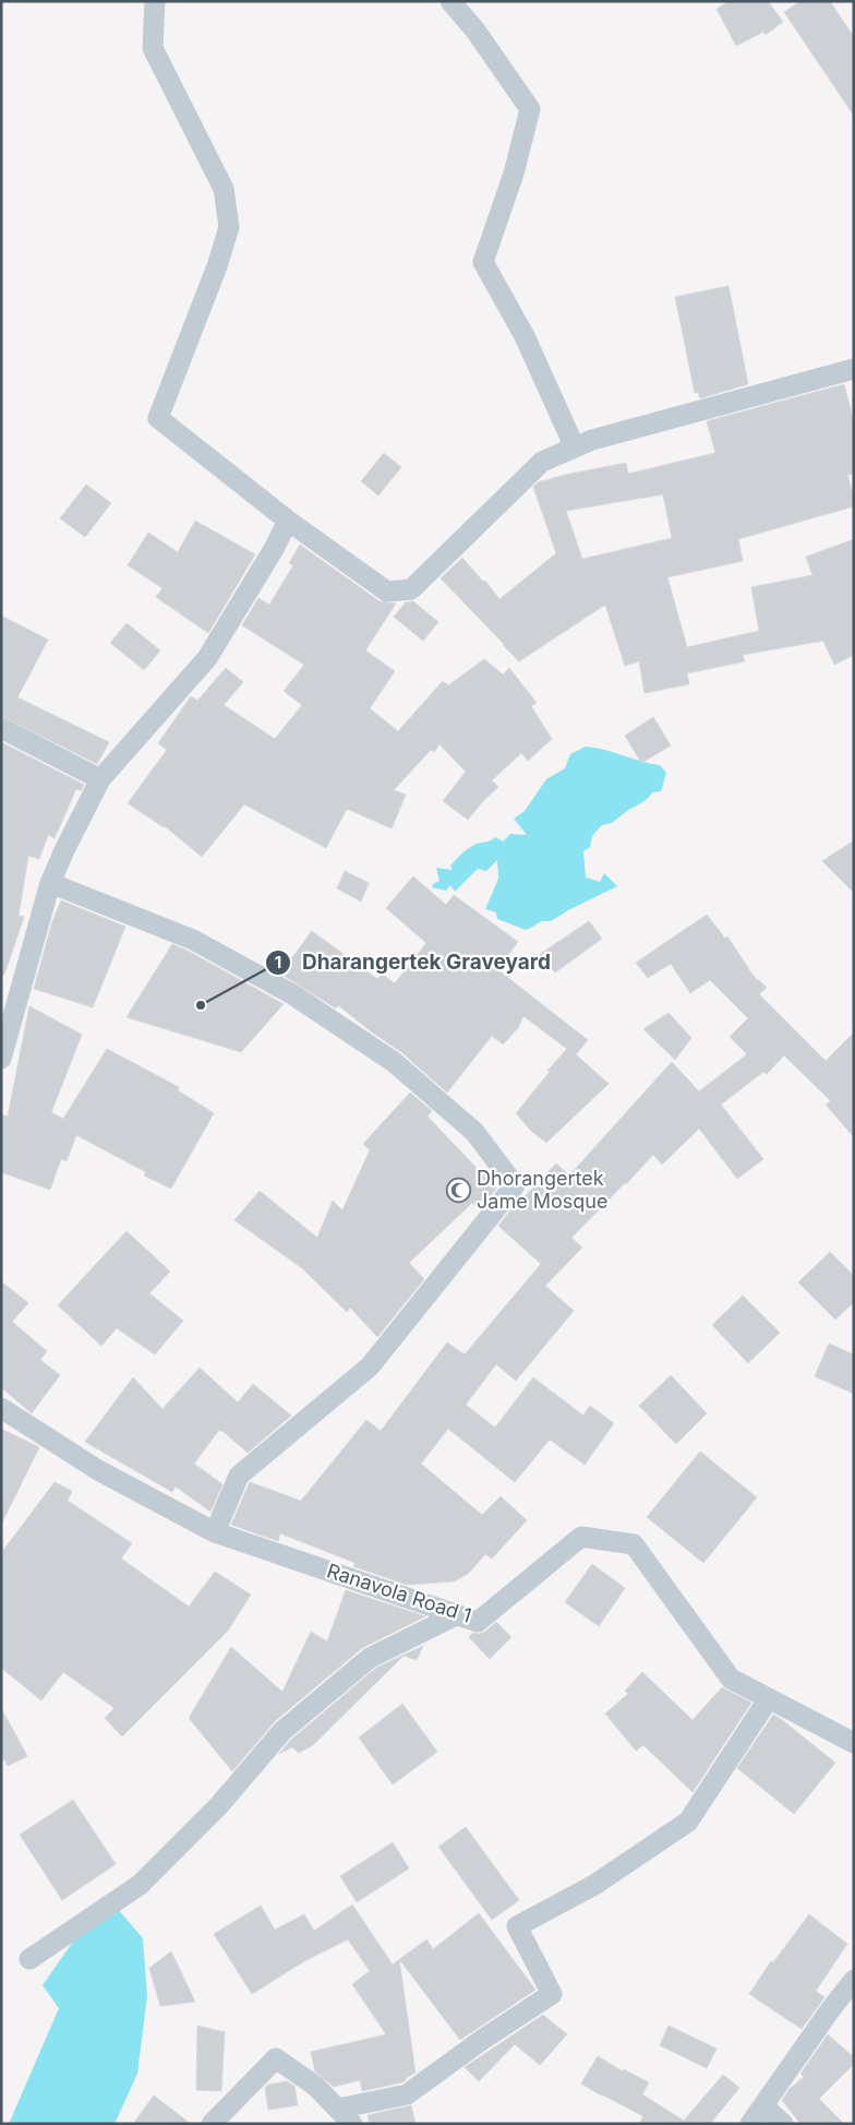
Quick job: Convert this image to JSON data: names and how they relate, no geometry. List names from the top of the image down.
{
  "streets": {
    "street": ["Ranavola Road 1"]
  },
  "places": {
    "other": ["Dharangertek Graveyard"],
    "mosque": ["Dhorangertek Jame Mosque"]
  }
}
